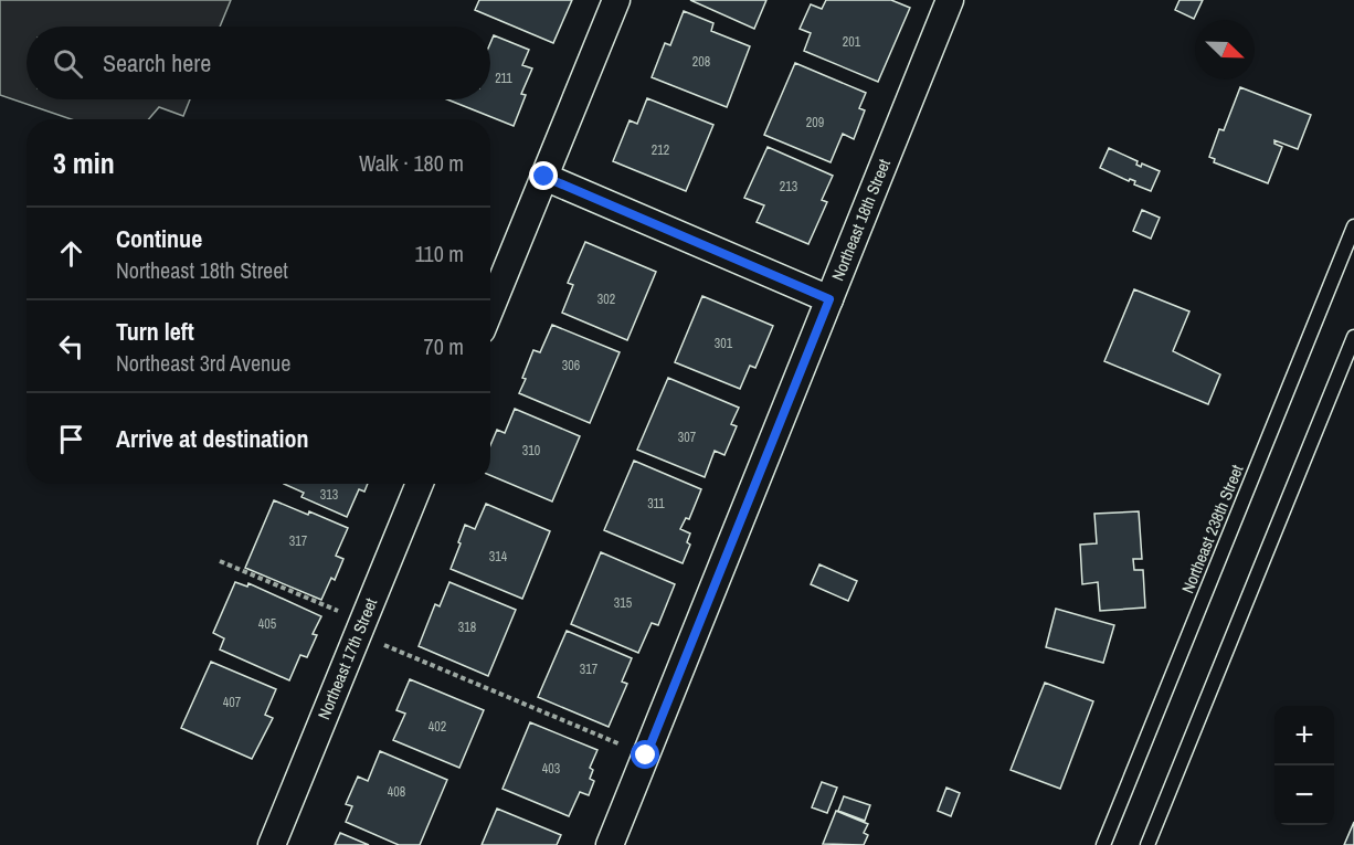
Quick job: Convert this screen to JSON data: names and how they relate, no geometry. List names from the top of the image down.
{
  "streets": {
    "street": ["Northeast 18th Street", "Northeast 17th Street"],
    "lane": ["Northeast 238th Street"]
  },
  "house_numbers": [
    "201",
    "208",
    "211",
    "209",
    "212",
    "213",
    "302",
    "301",
    "306",
    "307",
    "310",
    "313",
    "311",
    "317",
    "314",
    "315",
    "405",
    "318",
    "317",
    "407",
    "402",
    "403",
    "408"
  ],
  "north": "bottom right",
  "page": {
    "search": "Search here",
    "heading": ["3 min", "Walk · 180 m"],
    "list": [
      ["Continue", "Northeast 18th Street", "110 m"],
      ["Turn left", "Northeast 3rd Avenue", "70 m"],
      "Arrive at destination"
    ],
    "map_buttons": ["+", "−"]
  }
}
